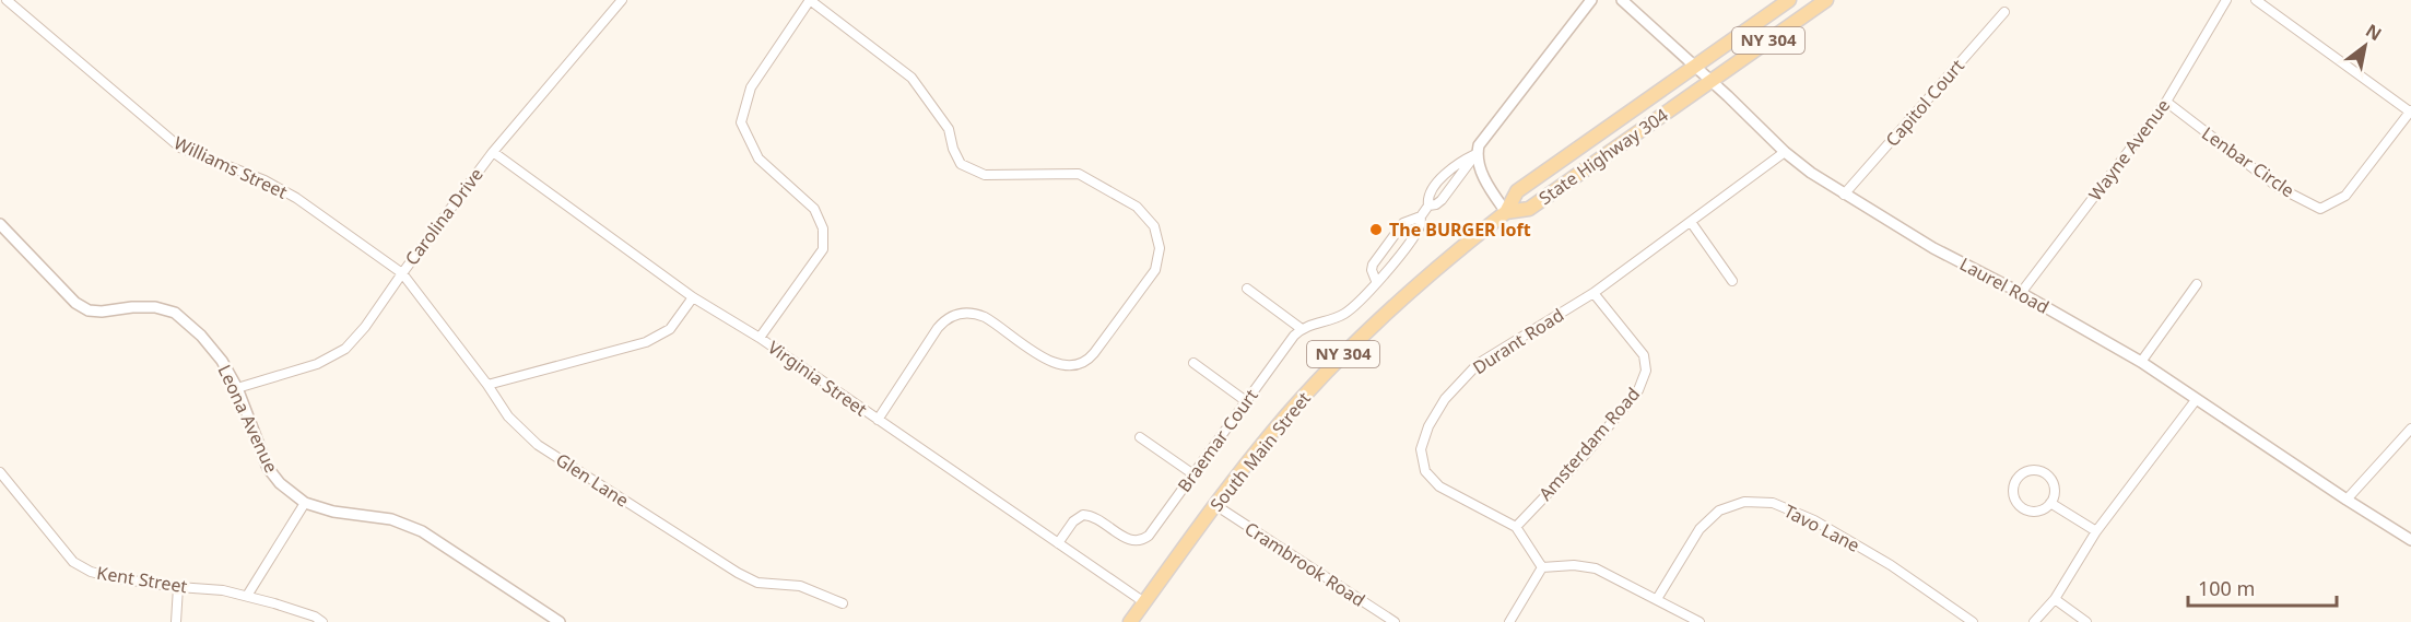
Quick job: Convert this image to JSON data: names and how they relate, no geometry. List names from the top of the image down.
{
  "streets": {
    "main road": ["NY 304", "State Highway 304", "South Main Street"],
    "street": [
      "Capitol Court",
      "Wayne Avenue",
      "Lenbar Circle",
      "Williams Street",
      "Carolina Drive",
      "Laurel Road",
      "Durant Road",
      "Virginia Street",
      "Leona Avenue",
      "Braemar Court",
      "Amsterdam Road",
      "Glen Lane",
      "Tavo Lane",
      "Crambrook Road",
      "Kent Street"
    ]
  },
  "crossings": [
    ["Capitol Court", "Laurel Road"],
    ["Wayne Avenue", "Lenbar Circle"],
    ["Wayne Avenue", "Laurel Road"],
    ["State Highway 304", "Laurel Road"],
    ["State Highway 304", "South Main Street"],
    ["Williams Street", "Carolina Drive"],
    ["Williams Street", "Glen Lane"],
    ["Carolina Drive", "Virginia Street"],
    ["Carolina Drive", "Leona Avenue"],
    ["Carolina Drive", "Glen Lane"],
    ["Laurel Road", "Durant Road"],
    ["Durant Road", "Amsterdam Road"],
    ["Virginia Street", "Braemar Court"],
    ["Virginia Street", "South Main Street"],
    ["South Main Street", "Crambrook Road"]
  ],
  "places": ["The BURGER loft"],
  "scale_bar": "100 m",
  "north": "top right"
}
